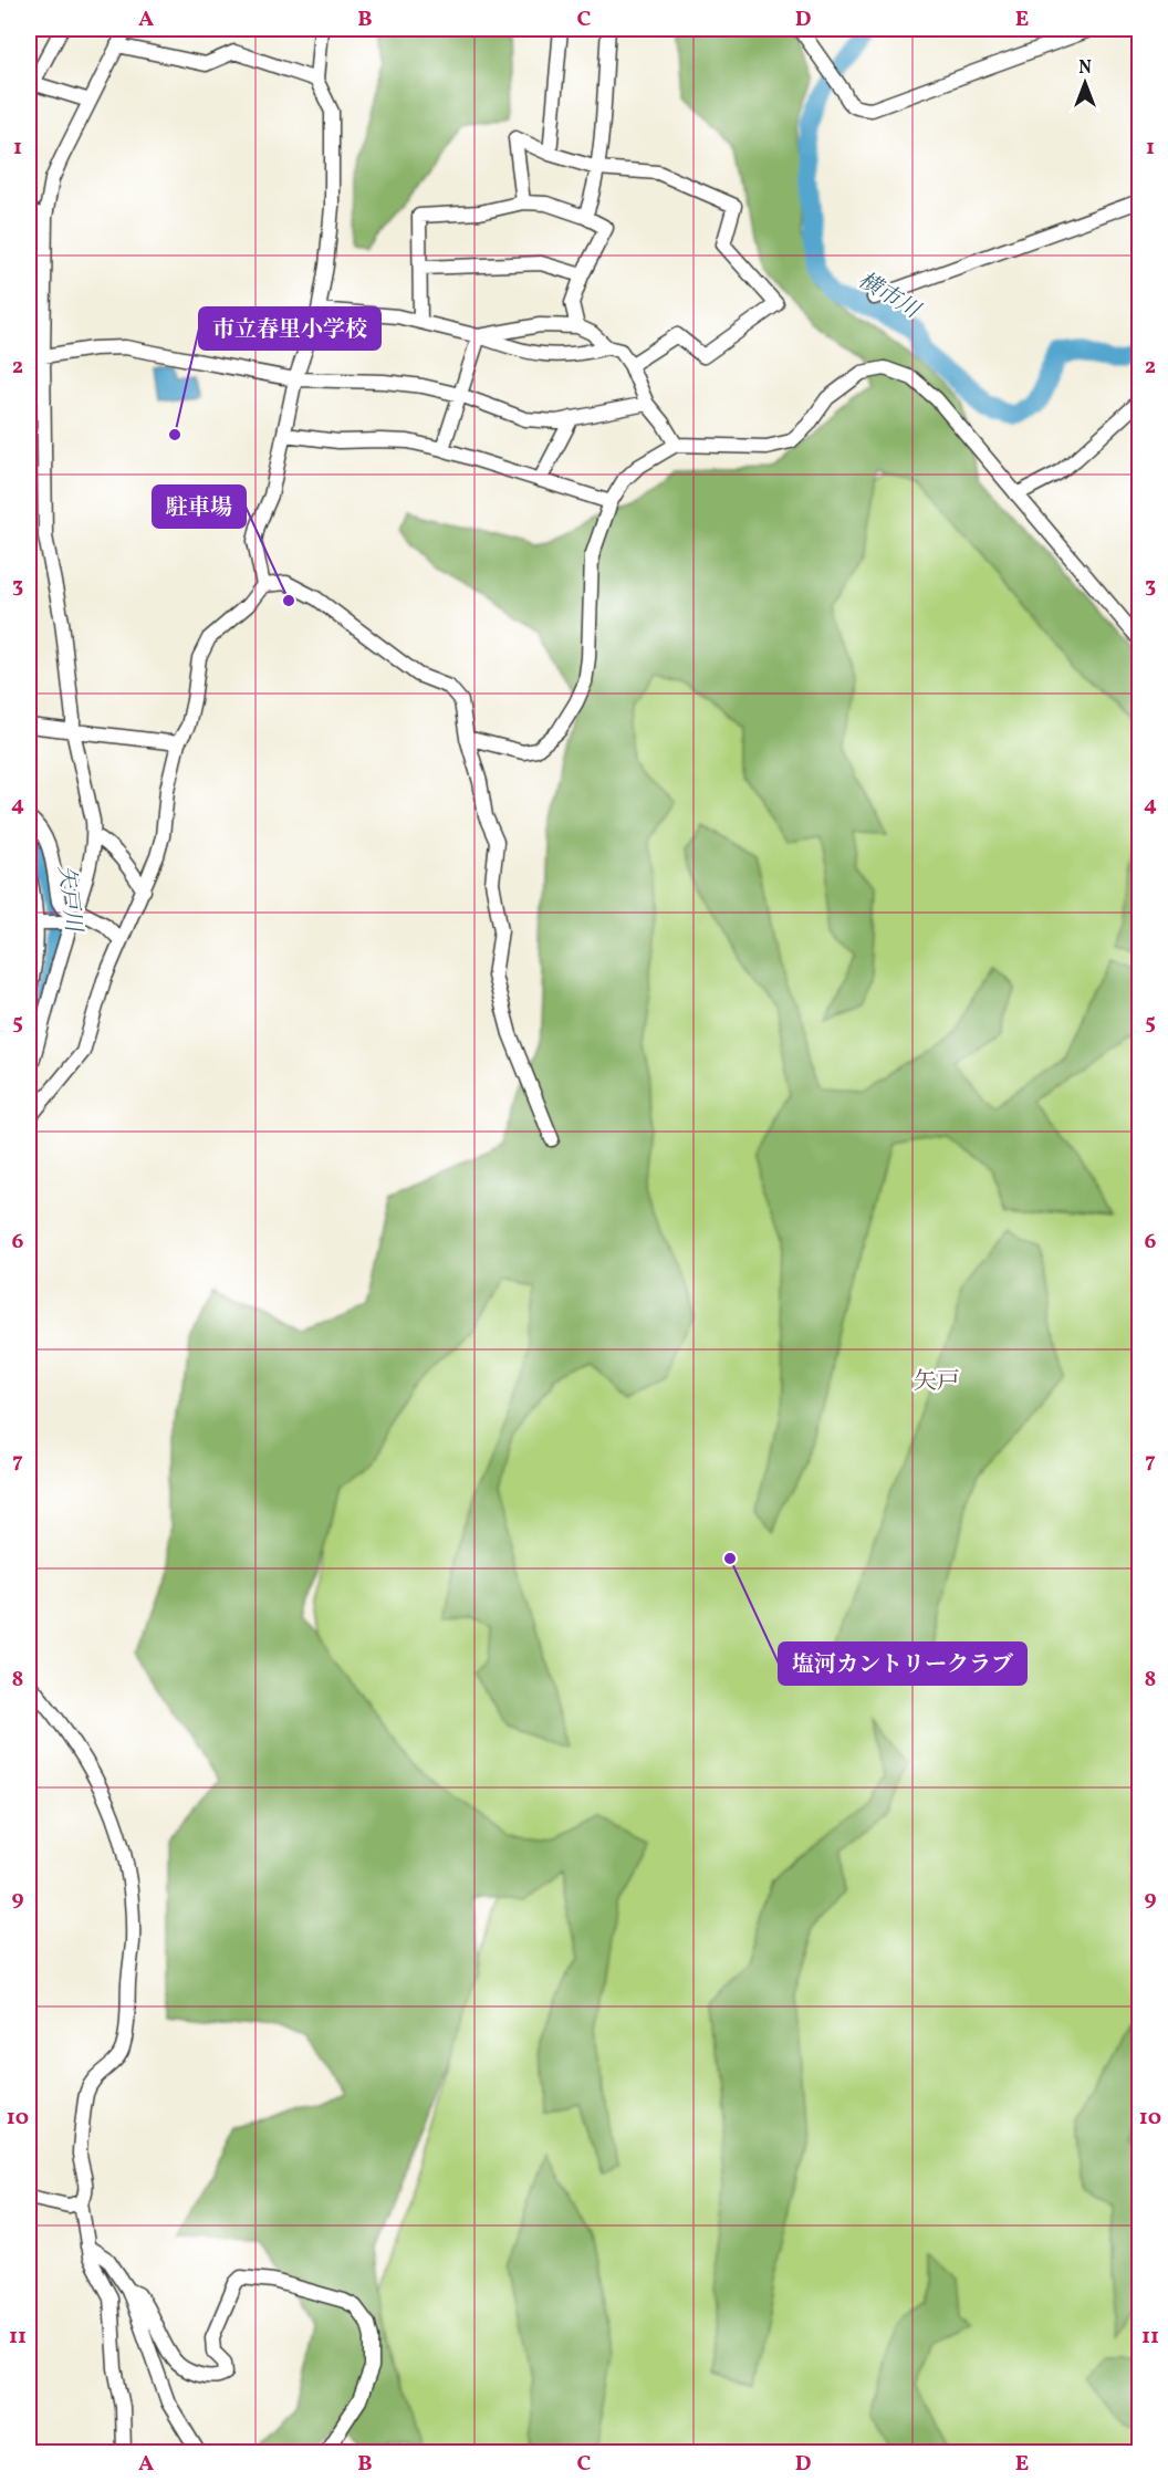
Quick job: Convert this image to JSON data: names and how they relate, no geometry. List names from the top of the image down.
{
  "districts": ["矢戸"],
  "water": ["横市川", "矢戸川"],
  "places": ["市立春里小学校", "駐車場", "塩河カントリークラブ"],
  "north": "top",
  "grid": {
    "columns": [
      "A",
      "B",
      "C",
      "D",
      "E"
    ],
    "rows": [
      "1",
      "2",
      "3",
      "4",
      "5",
      "6",
      "7",
      "8",
      "9",
      "10",
      "11"
    ]
  }
}
